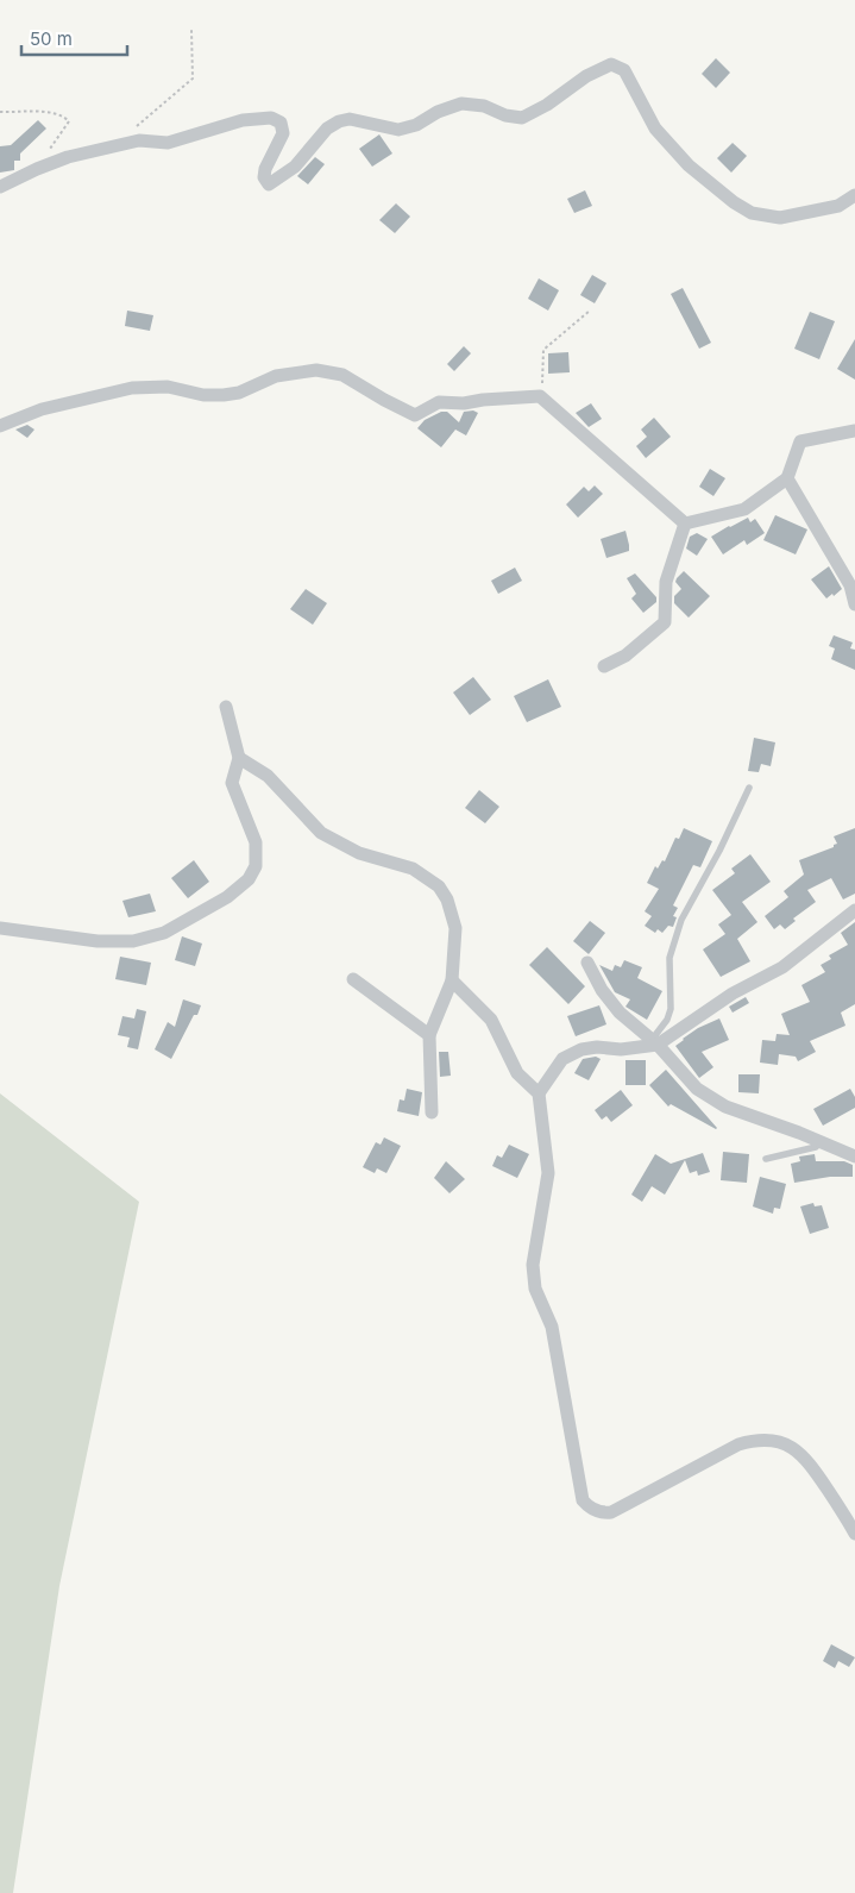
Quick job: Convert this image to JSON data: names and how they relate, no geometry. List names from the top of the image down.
{
  "scale_bar": "50 m"
}
